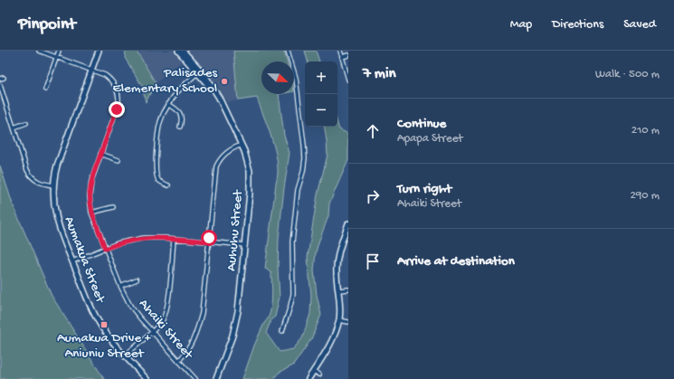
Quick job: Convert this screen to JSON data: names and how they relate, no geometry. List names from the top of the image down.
{
  "streets": {
    "street": ["Auhuhu Street", "Aumakua Street", "Ahaiki Street"]
  },
  "crossings": [
    ["Aumakua Street", "Ahaiki Street"]
  ],
  "places": {
    "other": ["Palisades Elementary School"],
    "transit": ["Aumakua Drive + Aniuniu Street"]
  },
  "north": "bottom right",
  "page": {
    "header": "Pinpoint",
    "nav": ["Map", "Directions", "Saved"],
    "heading": ["7 min", "Walk · 500 m"],
    "map_buttons": ["+", "−"],
    "list": [
      ["Continue", "Apapa Street", "210 m"],
      ["Turn right", "Ahaiki Street", "290 m"],
      "Arrive at destination"
    ]
  }
}
